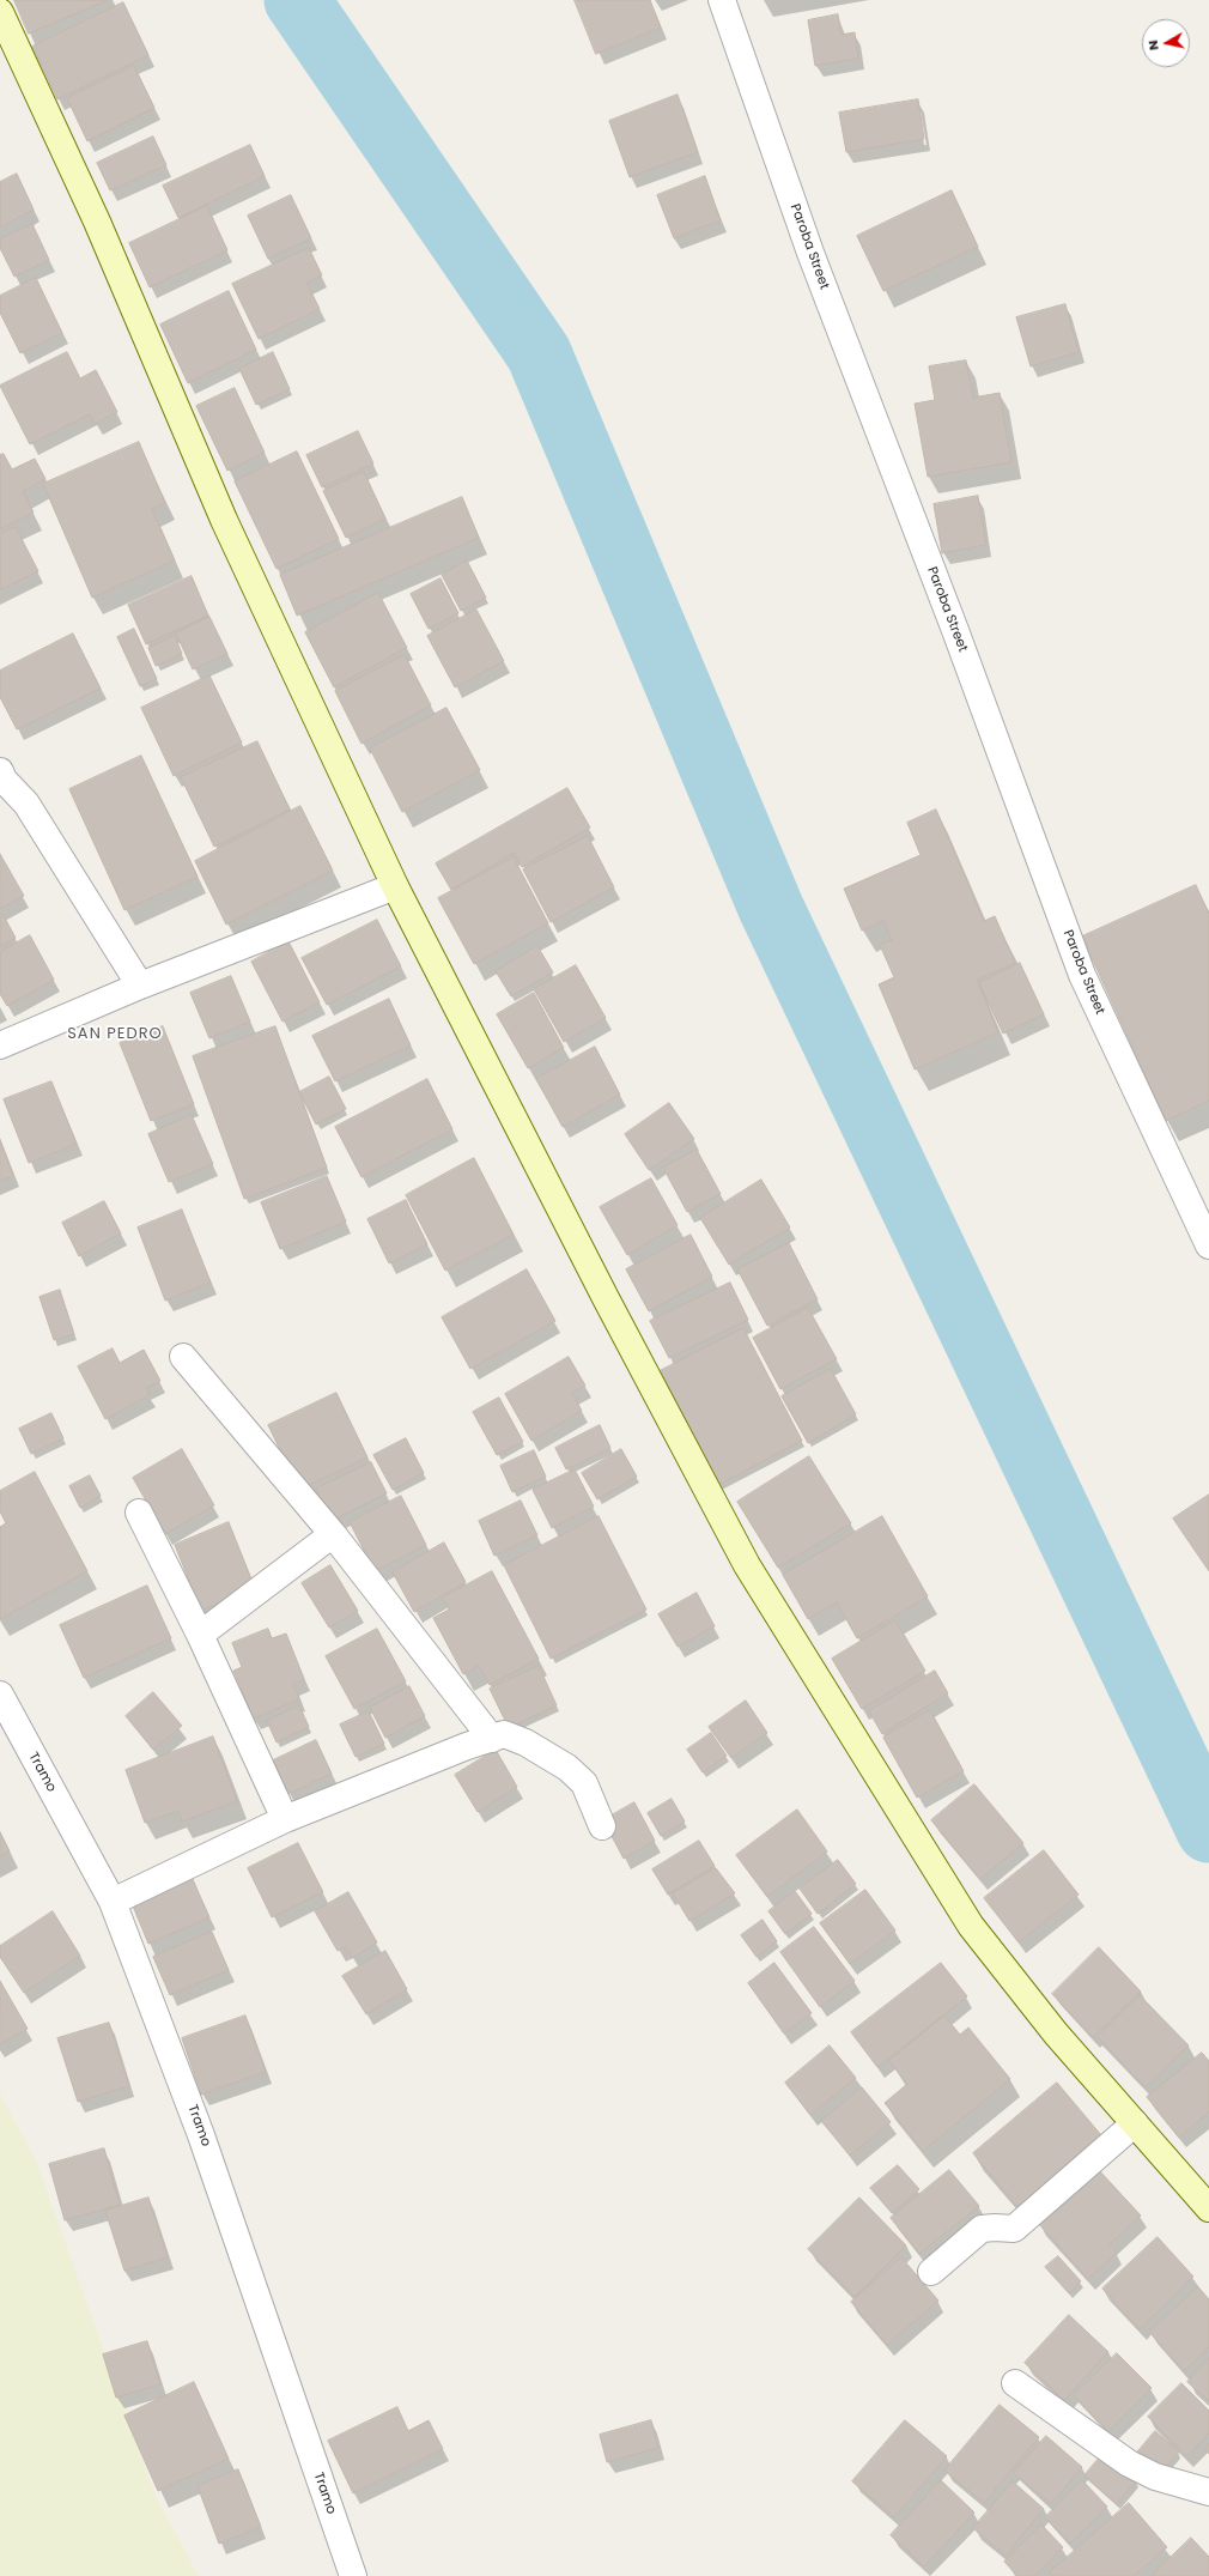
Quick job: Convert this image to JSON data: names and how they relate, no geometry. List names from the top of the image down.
{
  "streets": {
    "street": ["Paroba Street", "Tramo"]
  },
  "districts": ["SAN PEDRO"],
  "north": "left"
}
